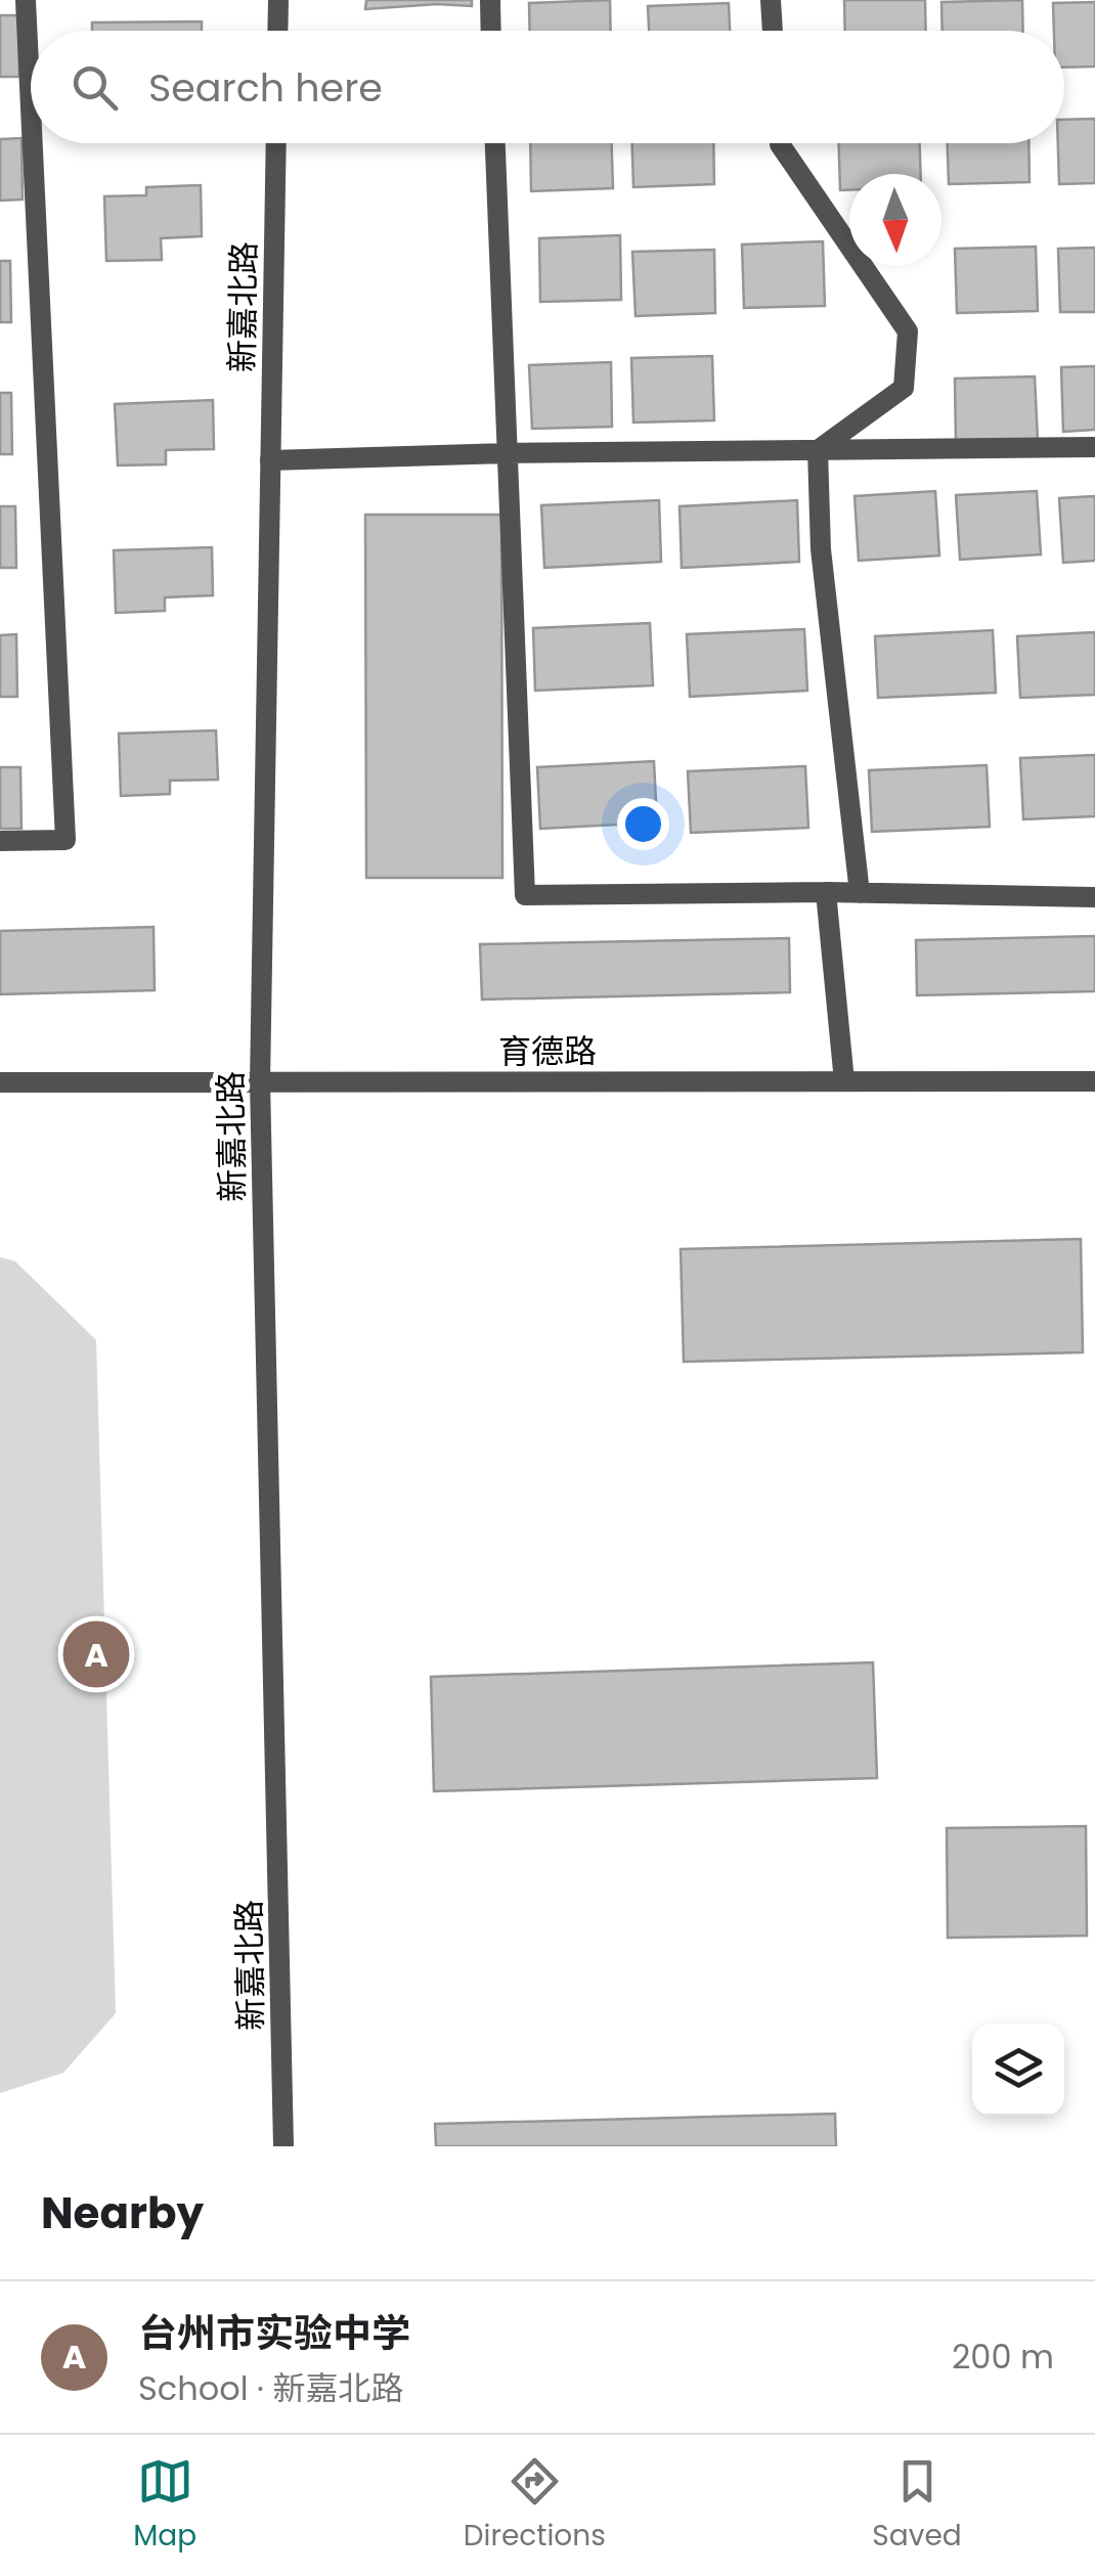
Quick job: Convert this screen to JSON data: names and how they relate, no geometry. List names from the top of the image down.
{
  "streets": {
    "street": ["新嘉北路", "育德路"]
  },
  "crossings": [
    ["新嘉北路", "育德路"]
  ],
  "north": "bottom",
  "page": {
    "search": "Search here",
    "pins": "A",
    "heading": "Nearby",
    "list": [
      {
        "mark": "A",
        "name": "台州市实验中学",
        "note": "School · 新嘉北路",
        "value": "200 m"
      }
    ],
    "nav": ["Map", "Directions", "Saved"]
  }
}
